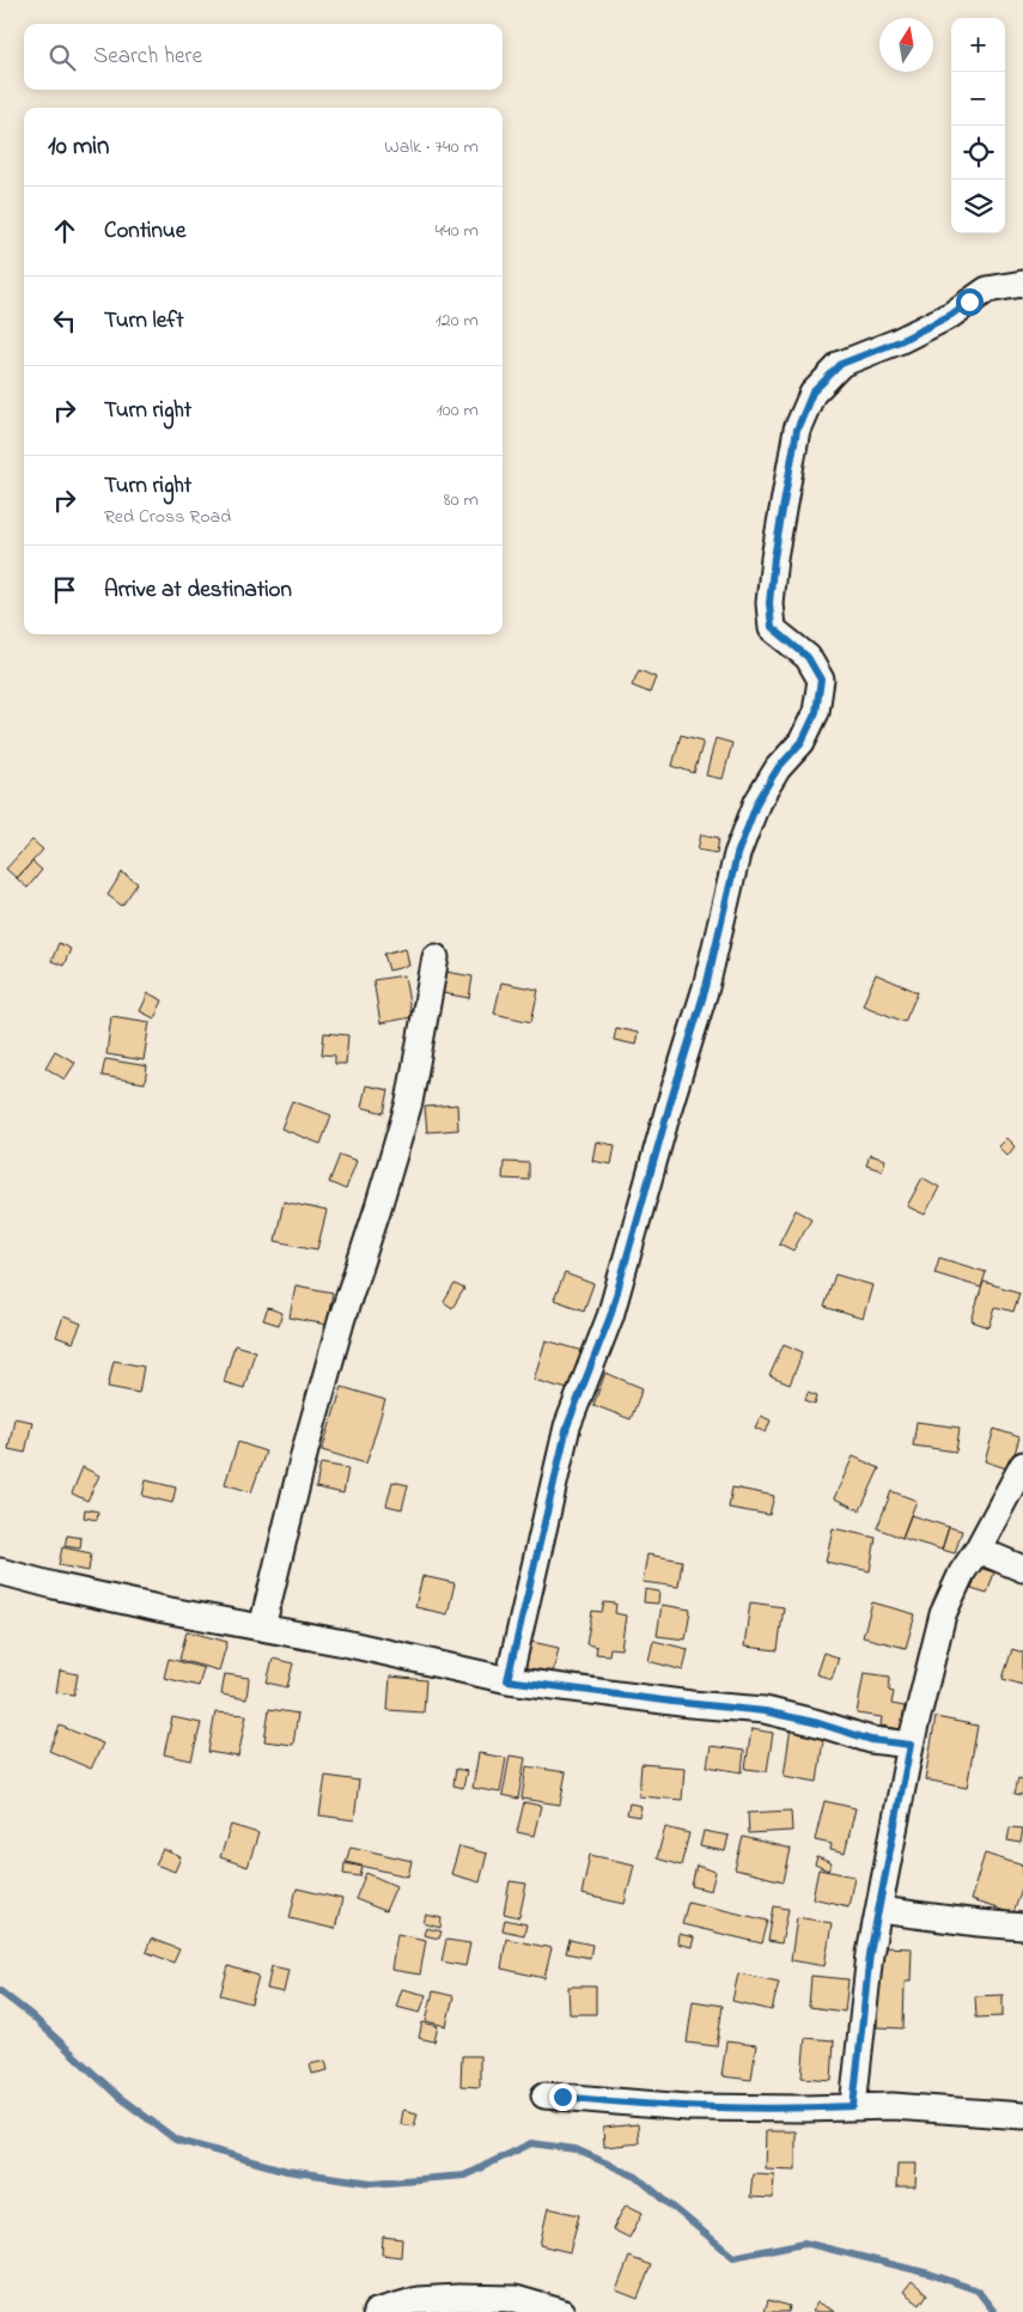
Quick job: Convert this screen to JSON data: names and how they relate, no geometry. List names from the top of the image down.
{
  "north": "top",
  "page": {
    "map_buttons": ["+", "−"],
    "search": "Search here",
    "heading": ["10 min", "Walk · 740 m"],
    "list": [
      ["Continue", "440 m"],
      ["Turn left", "120 m"],
      ["Turn right", "100 m"],
      ["Turn right", "Red Cross Road", "80 m"],
      "Arrive at destination"
    ]
  }
}
